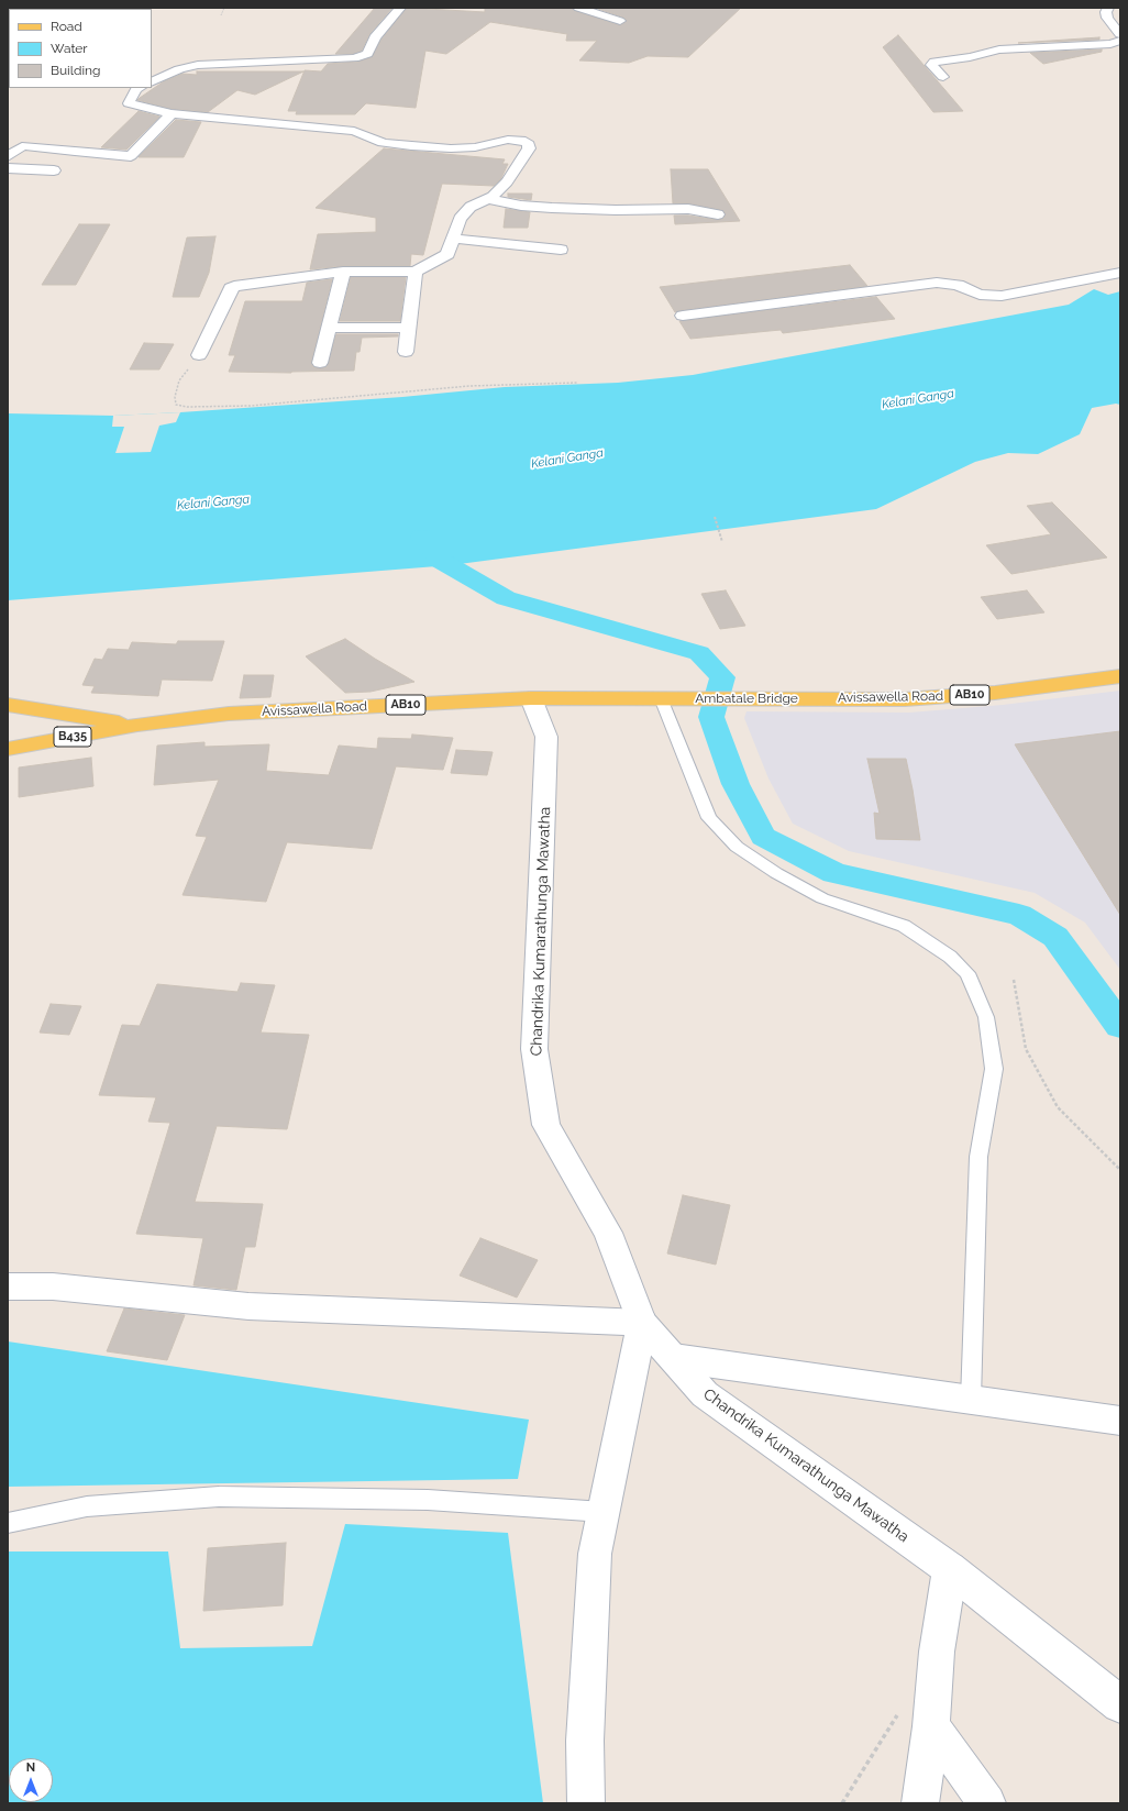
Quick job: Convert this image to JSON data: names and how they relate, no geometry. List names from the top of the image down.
{
  "streets": {
    "main road": [
      "AB10",
      "Avissawella Road",
      "Ambatale Bridge",
      "B435"
    ],
    "street": ["Chandrika Kumarathunga Mawatha"]
  },
  "crossings": [
    ["AB10", "Avissawella Road"],
    ["Avissawella Road", "Ambatale Bridge"],
    ["Avissawella Road", "Chandrika Kumarathunga Mawatha"]
  ],
  "water": ["Kelani Ganga"],
  "legend": ["Road", "Water", "Building"],
  "north": "top"
}
